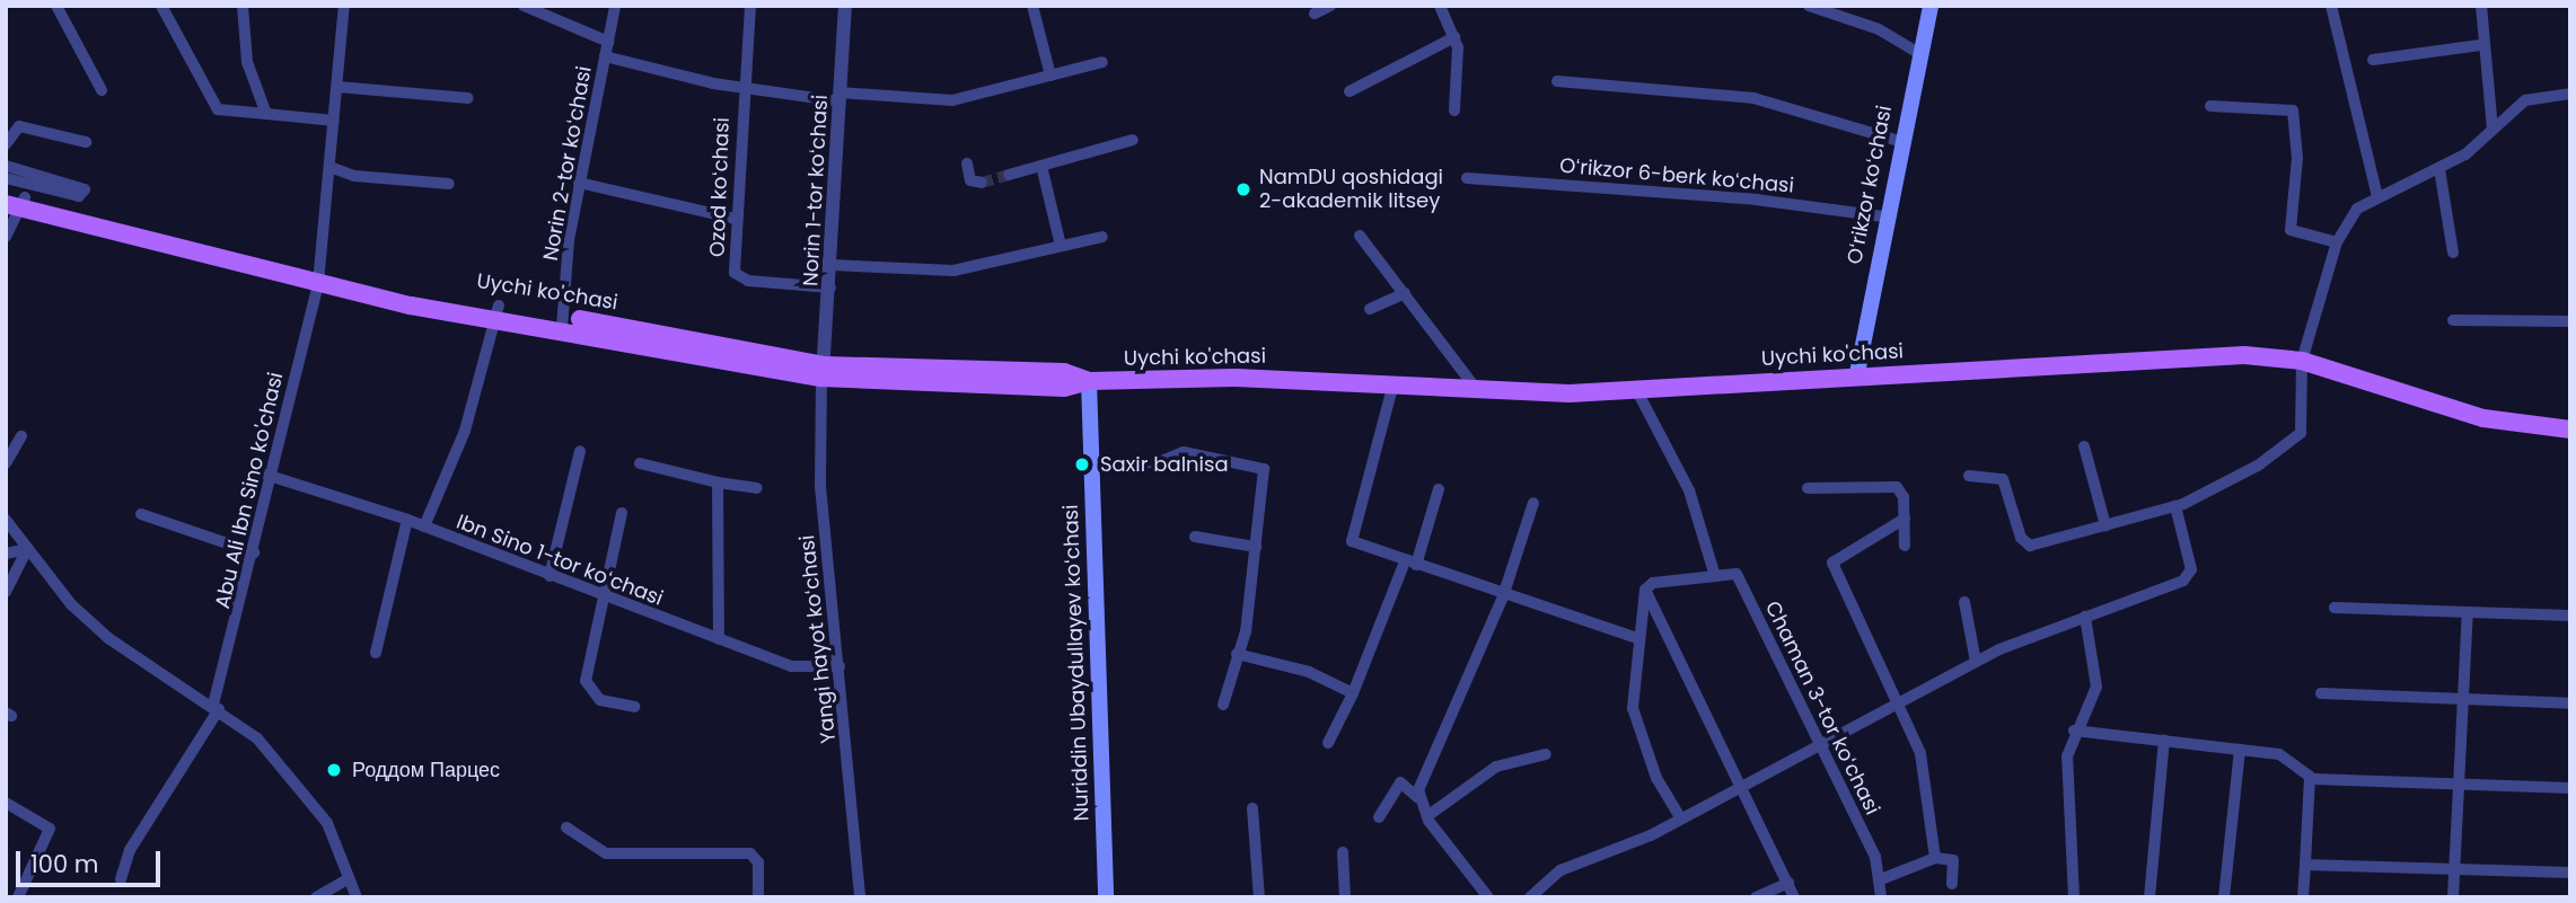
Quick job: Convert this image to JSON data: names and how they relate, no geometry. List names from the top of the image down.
{
  "streets": {
    "main road": ["Oʻrikzor koʻchasi", "Uychi ko'chasi", "Nuriddin Ubaydullayev koʻchasi"],
    "street": [
      "Norin 2-tor koʻchasi",
      "Oʻrikzor 6-berk koʻchasi",
      "Ozod koʻchasi",
      "Norin 1-tor koʻchasi",
      "Abu Ali Ibn Sino ko'chasi",
      "Ibn Sino 1-tor koʻchasi",
      "Yangi hayot koʻchasi",
      "Chaman 3-tor koʻchasi"
    ]
  },
  "crossings": [
    ["Norin 2-tor koʻchasi", "Uychi ko'chasi"],
    ["Oʻrikzor 6-berk koʻchasi", "Oʻrikzor koʻchasi"],
    ["Oʻrikzor koʻchasi", "Uychi ko'chasi"],
    ["Ozod koʻchasi", "Norin 1-tor koʻchasi"],
    ["Norin 1-tor koʻchasi", "Uychi ko'chasi"],
    ["Norin 1-tor koʻchasi", "Yangi hayot koʻchasi"],
    ["Uychi ko'chasi", "Abu Ali Ibn Sino ko'chasi"],
    ["Uychi ko'chasi", "Yangi hayot koʻchasi"],
    ["Uychi ko'chasi", "Nuriddin Ubaydullayev koʻchasi"],
    ["Abu Ali Ibn Sino ko'chasi", "Ibn Sino 1-tor koʻchasi"],
    ["Ibn Sino 1-tor koʻchasi", "Yangi hayot koʻchasi"]
  ],
  "places": ["NamDU qoshidagi 2-akademik litsey", "Saxir balnisa", "Роддом Парцес"],
  "scale_bar": "100 m"
}
